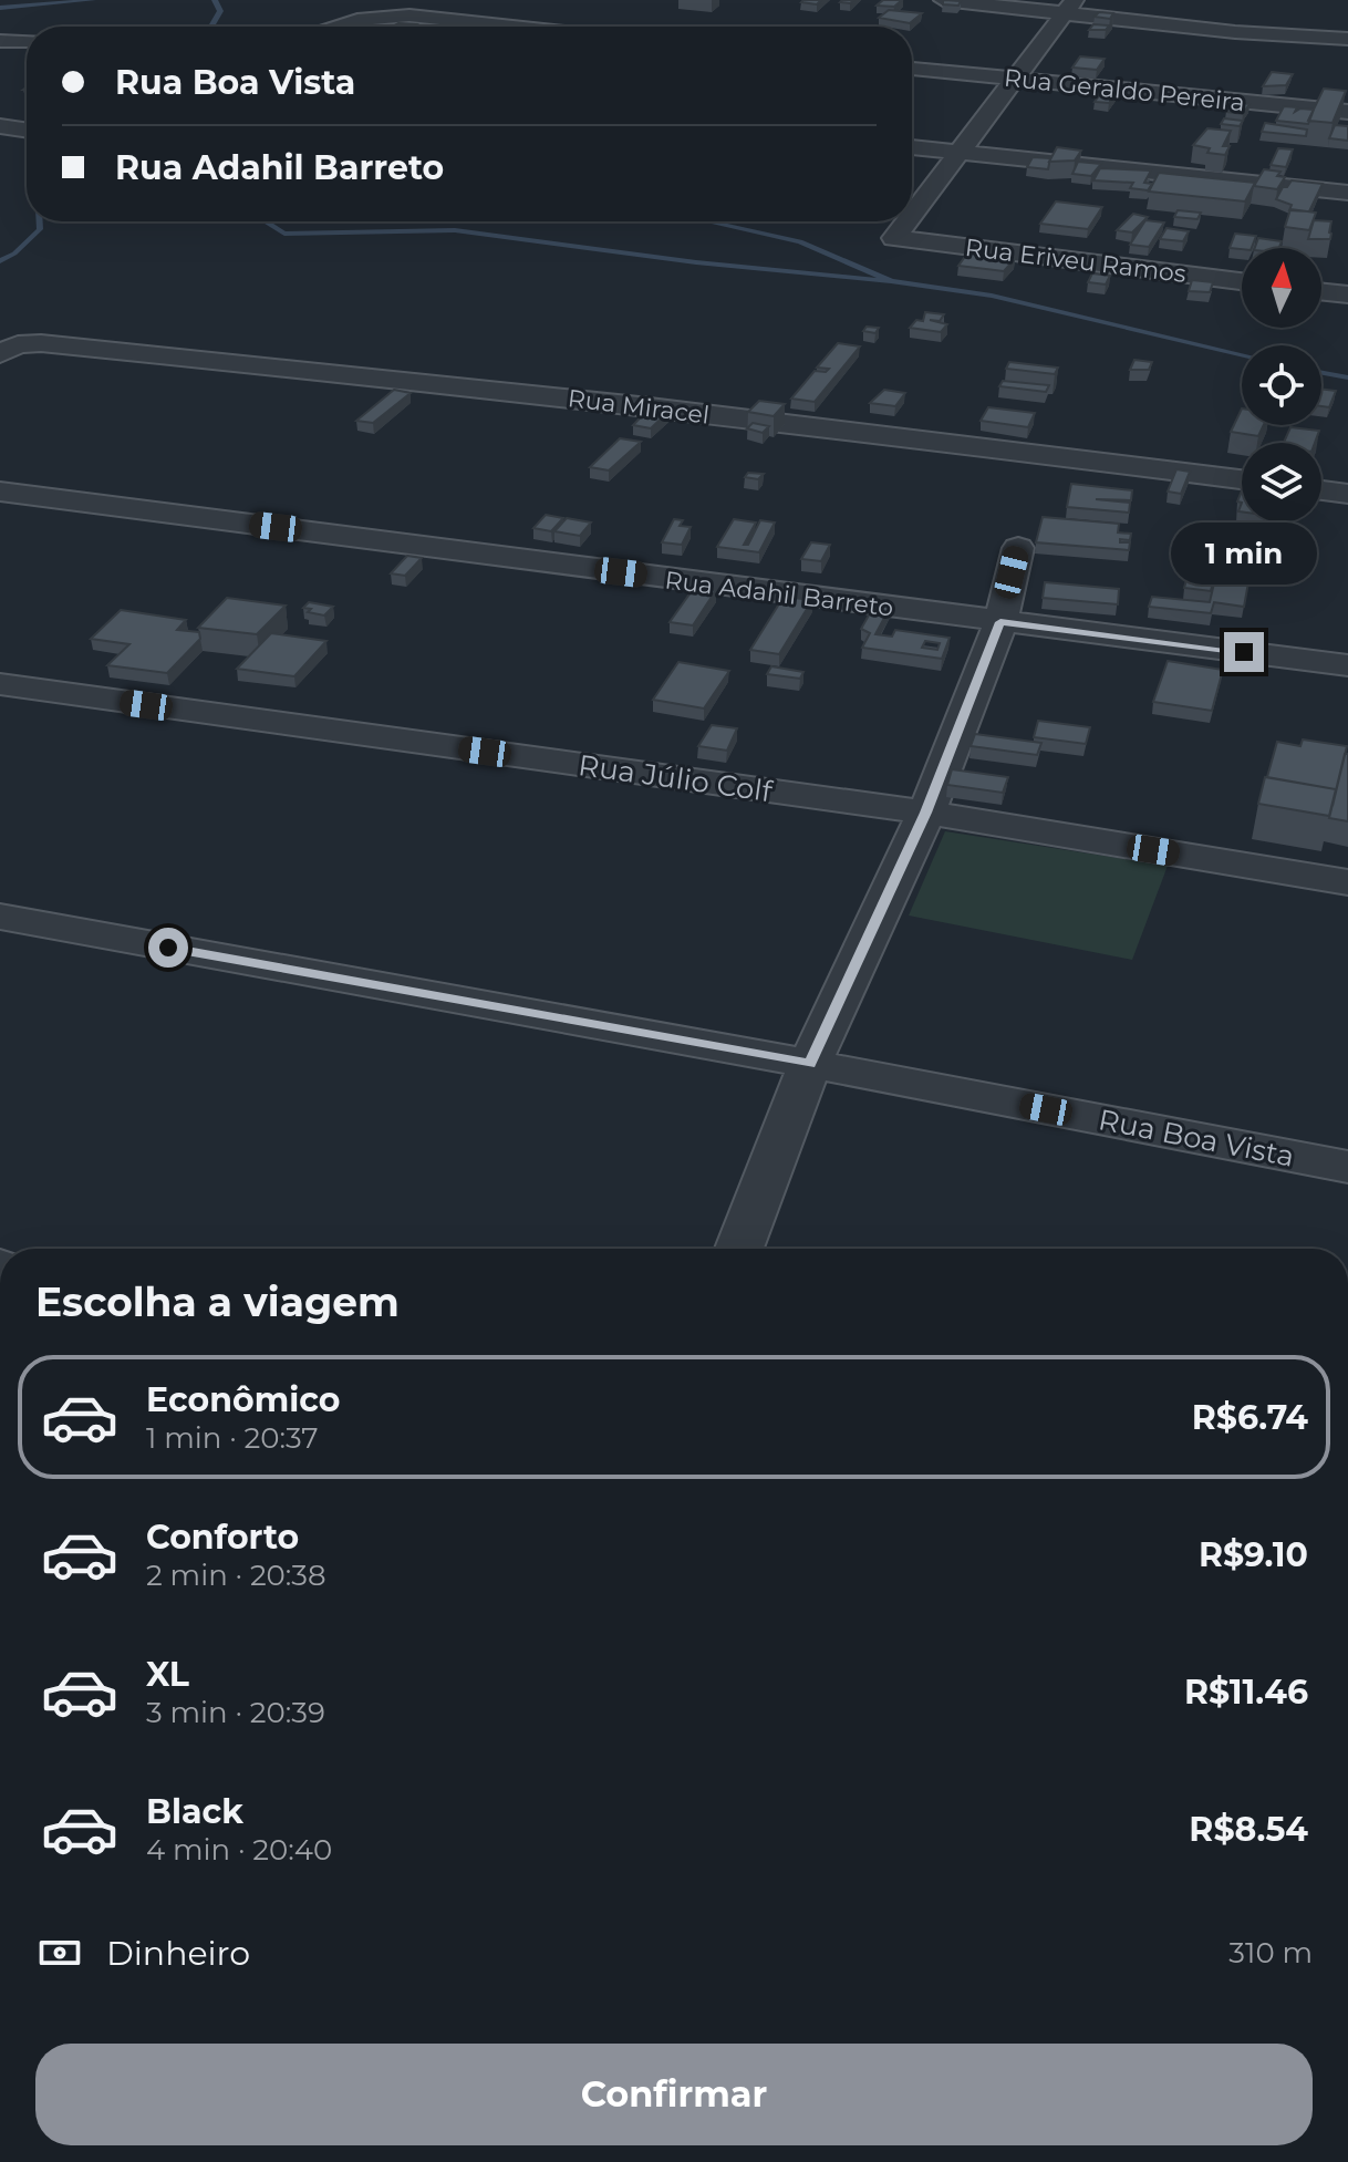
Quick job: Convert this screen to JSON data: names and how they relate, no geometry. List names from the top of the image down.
{
  "streets": {
    "street": [
      "Rua Geraldo Pereira",
      "Rua Eriveu Ramos",
      "Rua Miracel",
      "Rua Adahil Barreto",
      "Rua Júlio Colf",
      "Rua Boa Vista"
    ]
  },
  "north": "top",
  "page": {
    "banner": ["Rua Boa Vista", "Rua Adahil Barreto"],
    "bubble": "1 min",
    "heading": "Escolha a viagem",
    "list": [
      {
        "name": "Econômico",
        "note": "1 min · 20:37",
        "value": "R$6.74"
      },
      {
        "name": "Conforto",
        "note": "2 min · 20:38",
        "value": "R$9.10"
      },
      {
        "name": "XL",
        "note": "3 min · 20:39",
        "value": "R$11.46"
      },
      {
        "name": "Black",
        "note": "4 min · 20:40",
        "value": "R$8.54"
      }
    ],
    "pay": ["Dinheiro", "310 m"],
    "buttons": "Confirmar"
  }
}
